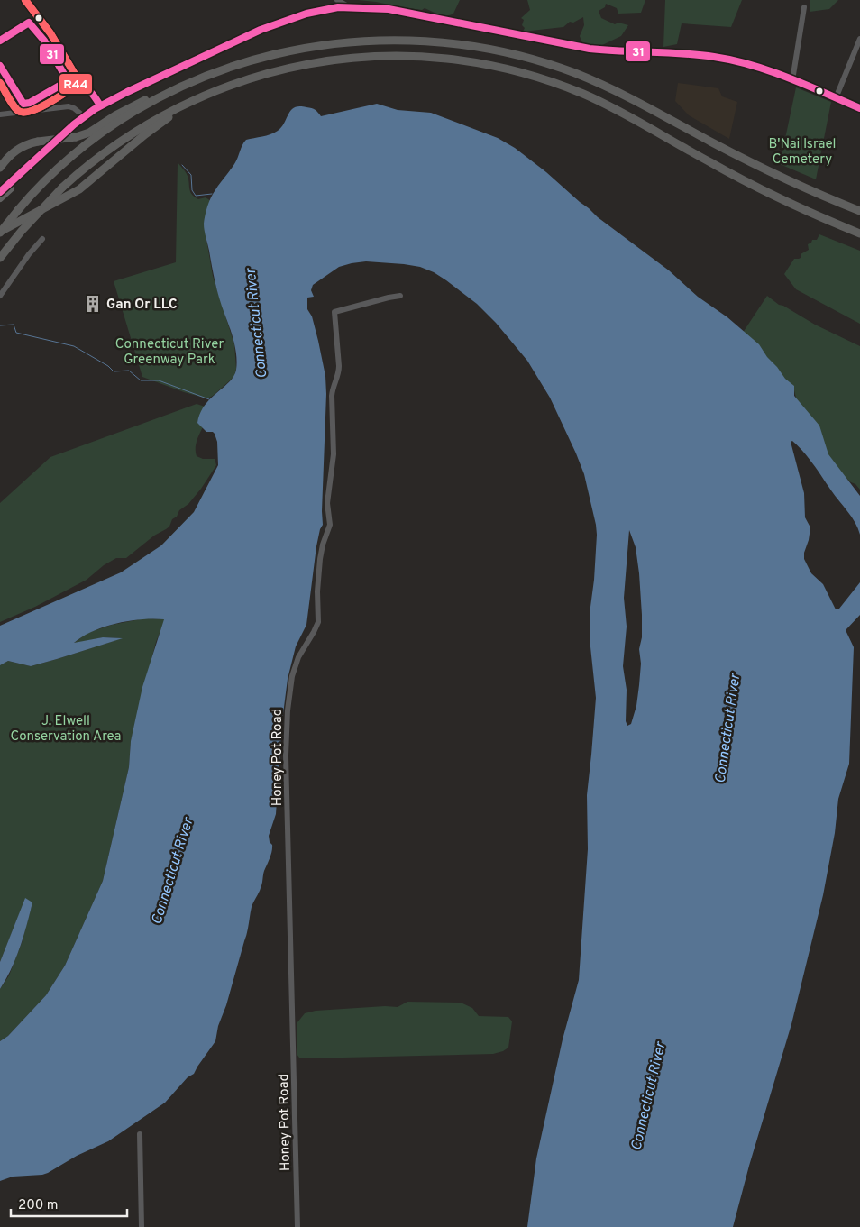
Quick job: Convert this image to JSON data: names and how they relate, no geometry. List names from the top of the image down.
{
  "streets": {
    "street": ["Honey Pot Road"]
  },
  "water": ["Connecticut River"],
  "parks": ["B'Nai Israel Cemetery", "Connecticut River Greenway Park", "J. Elwell Conservation Area"],
  "places": {
    "building": ["Gan Or LLC"]
  },
  "lines": ["transit line R44", "transit line 31"],
  "scale_bar": "200 m"
}
